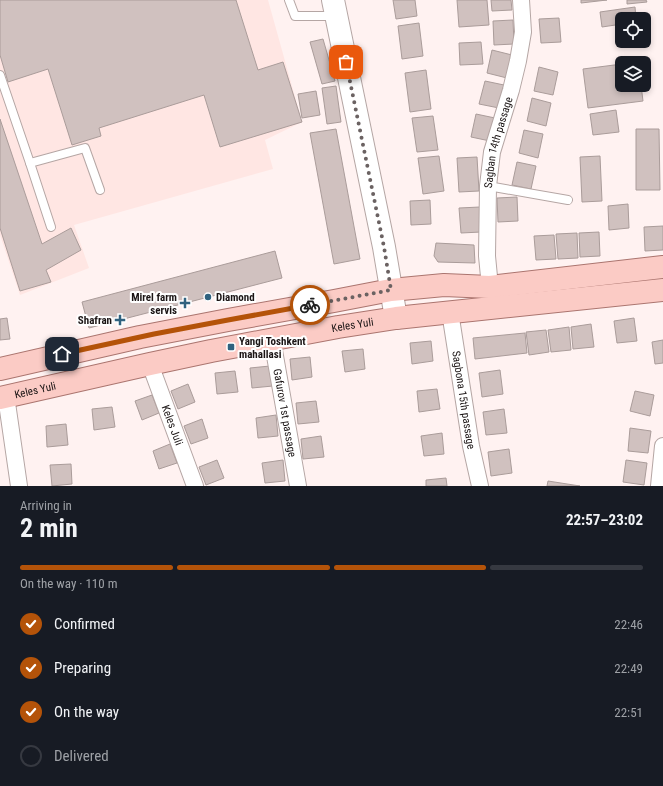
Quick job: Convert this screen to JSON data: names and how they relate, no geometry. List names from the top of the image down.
{
  "streets": {
    "main road": ["Keles Yuli"],
    "street": [
      "Sagban 14th passage",
      "Sagbona 15th passage",
      "Gafurov 1st passage",
      "Keles Juli"
    ]
  },
  "crossings": [
    ["Keles Yuli", "Sagbona 15th passage"],
    ["Keles Yuli", "Gafurov 1st passage"],
    ["Keles Yuli", "Keles Juli"]
  ],
  "places": {
    "other": ["Diamond"],
    "health": ["Mirel farm servis", "Shafran"],
    "transit": ["Yangi Toshkent mahallasi"]
  },
  "page": {
    "heading": ["2 min", "Arriving in", "22:57–23:02"],
    "bar": "On the way · 110 m",
    "list": [
      ["Confirmed", "22:46"],
      ["Preparing", "22:49"],
      ["On the way", "22:51"],
      "Delivered"
    ]
  }
}
